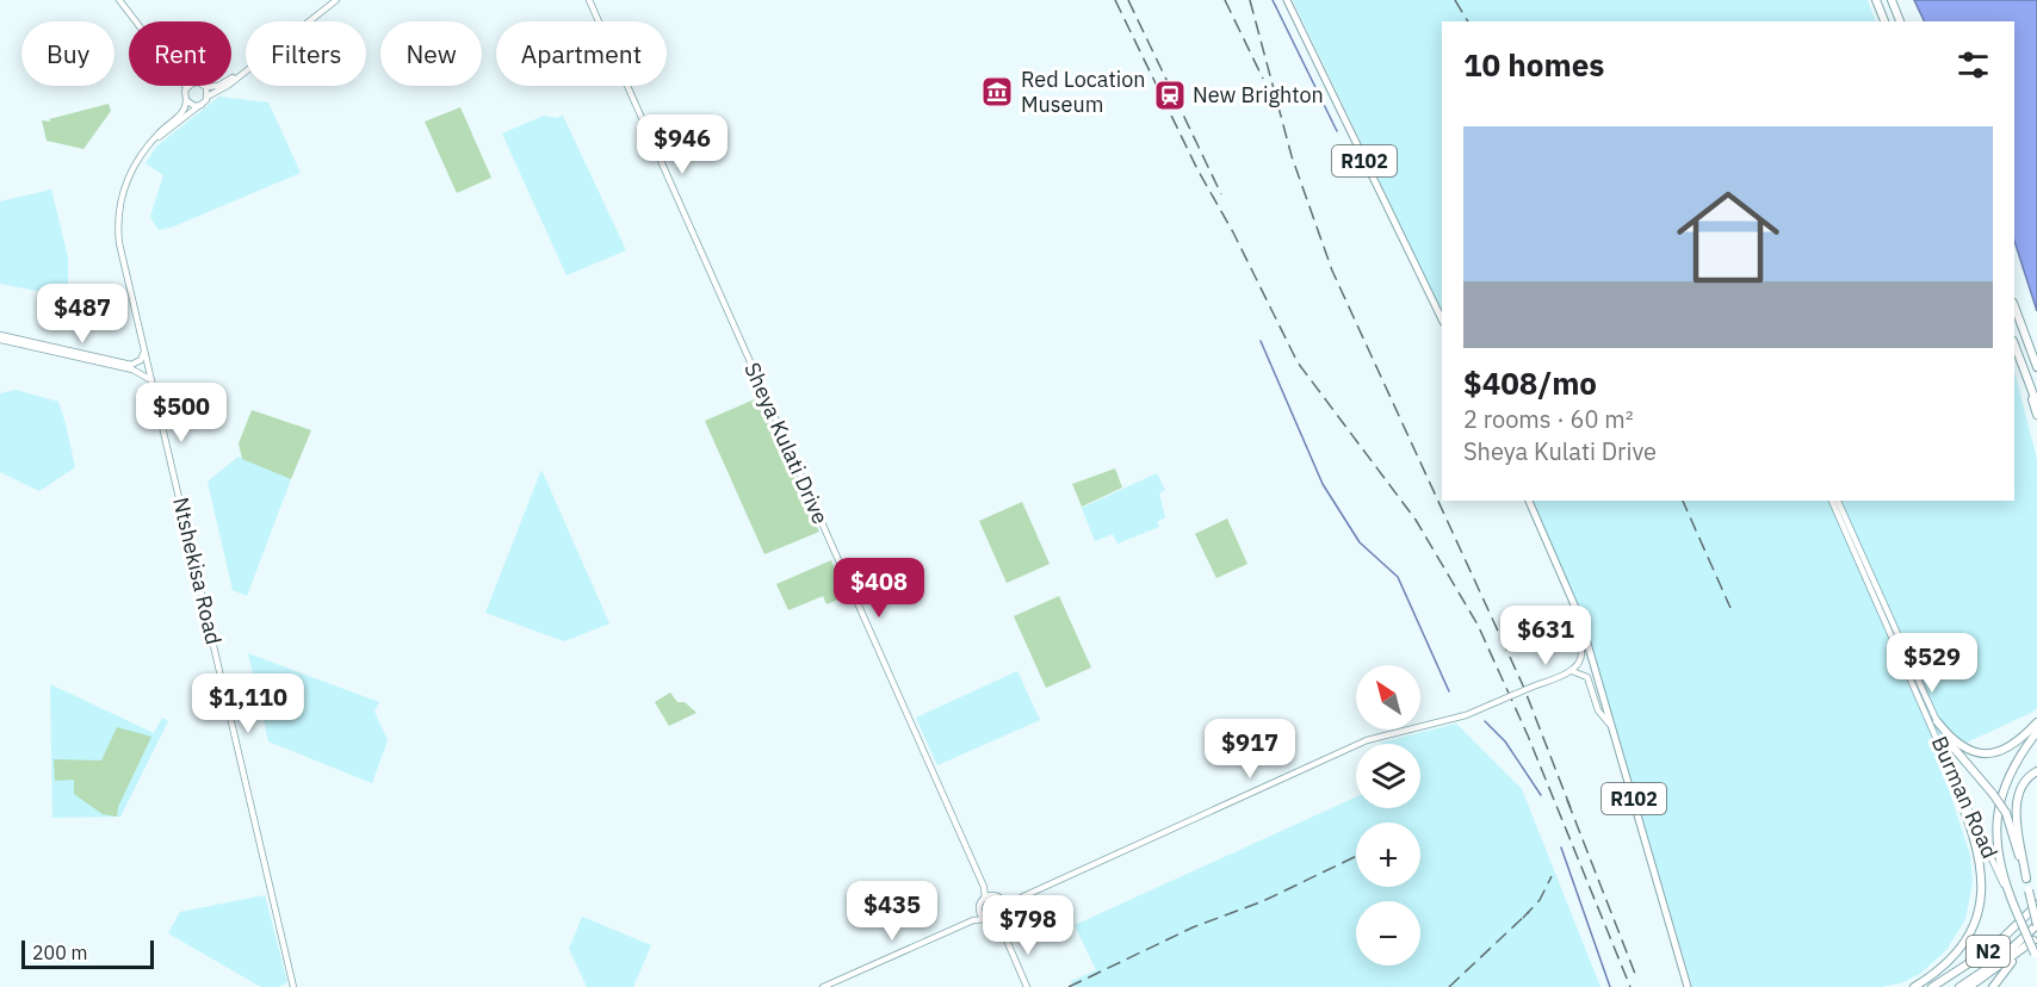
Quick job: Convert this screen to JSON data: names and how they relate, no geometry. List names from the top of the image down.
{
  "streets": {
    "highway": ["Burman Road", "N2"],
    "main road": ["R102"],
    "street": ["Sheya Kulati Drive", "Ntshekisa Road"]
  },
  "places": {
    "museum": ["Red Location Museum"],
    "station": ["New Brighton"]
  },
  "scale_bar": "200 m",
  "north": "top left",
  "page": {
    "chip": [
      "Buy",
      "Rent",
      "Filters",
      "New",
      "Apartment"
    ],
    "heading": "10 homes",
    "list": [
      {
        "name": "$408/mo",
        "note": "2 rooms · 60 m² · Sheya Kulati Drive"
      }
    ],
    "price": [
      "$946",
      "$487",
      "$500",
      "$408",
      "$631",
      "$529",
      "$1,110",
      "$917",
      "$435",
      "$798"
    ],
    "map_buttons": ["+", "−"],
    "scale": "200 m"
  }
}
